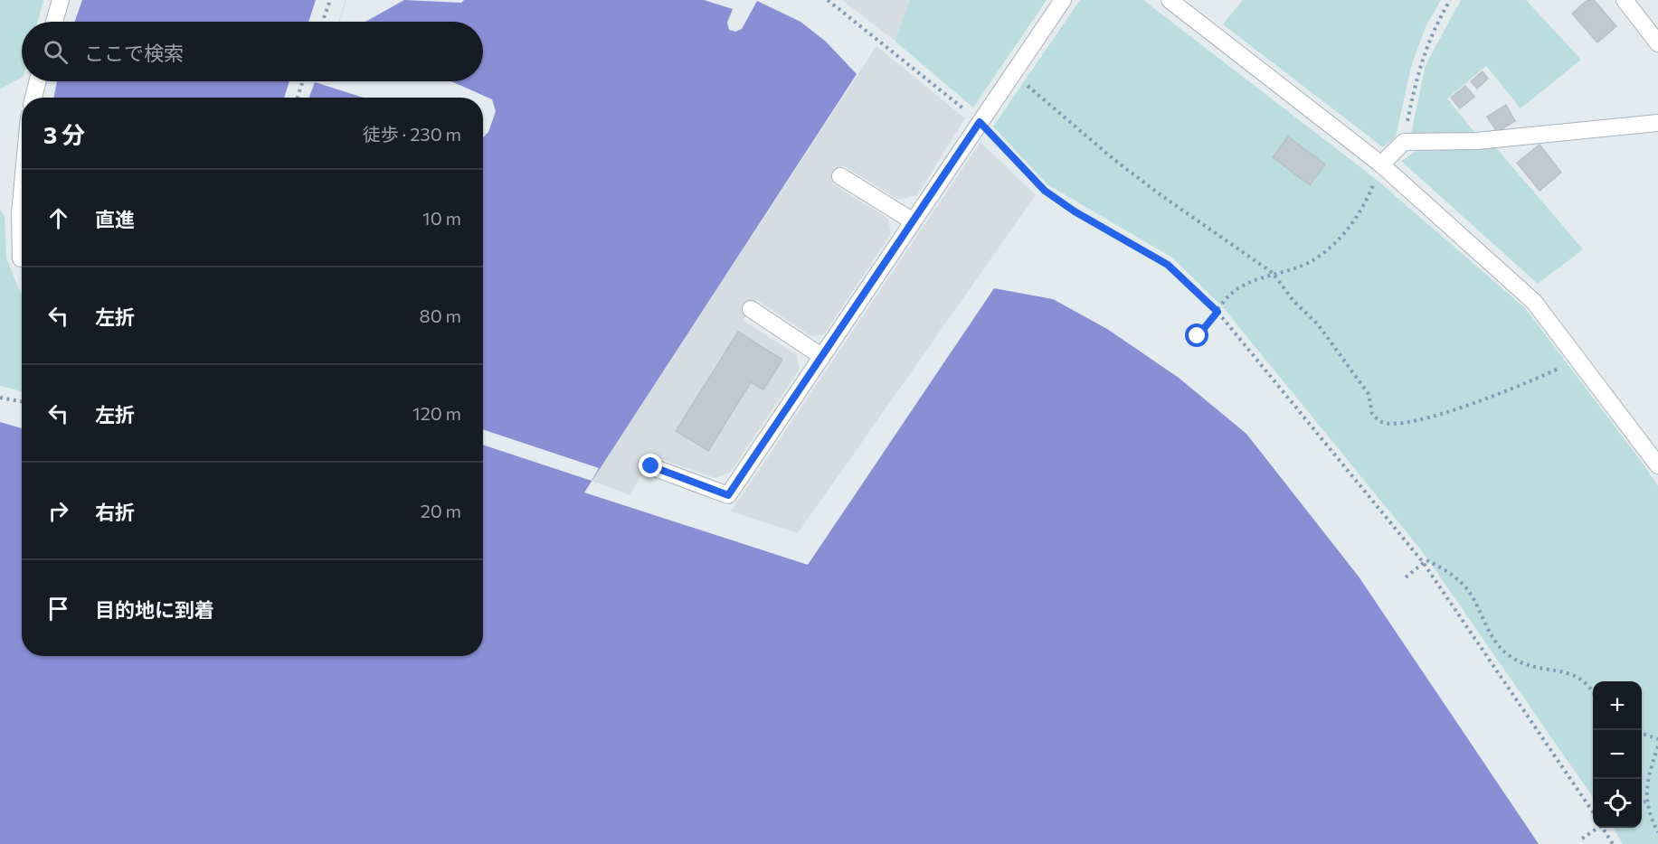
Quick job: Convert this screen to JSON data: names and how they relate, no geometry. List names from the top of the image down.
{
  "page": {
    "search": "ここで検索",
    "heading": ["3 分", "徒歩 · 230 m"],
    "list": [
      ["直進", "10 m"],
      ["左折", "80 m"],
      ["左折", "120 m"],
      ["右折", "20 m"],
      "目的地に到着"
    ],
    "map_buttons": ["+", "−"]
  }
}
